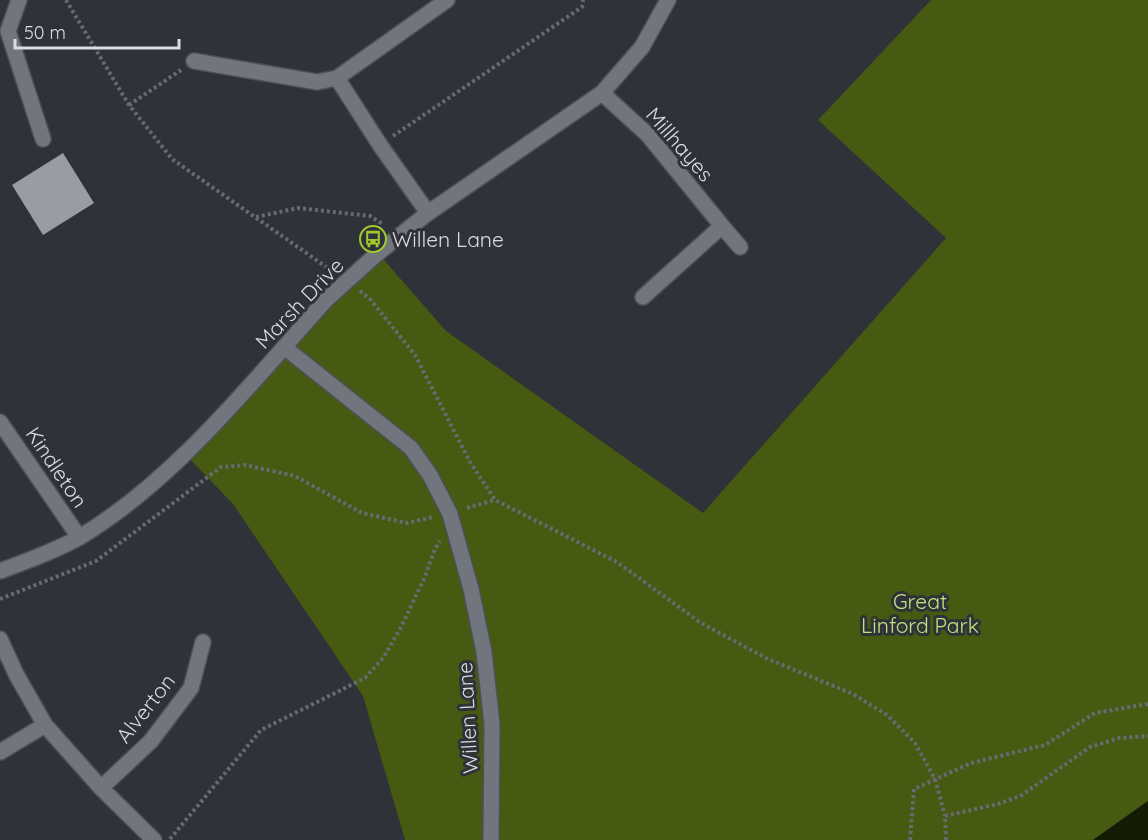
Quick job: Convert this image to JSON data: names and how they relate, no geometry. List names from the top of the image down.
{
  "streets": {
    "street": [
      "Millhayes",
      "Marsh Drive",
      "Kindleton",
      "Alverton",
      "Willen Lane"
    ]
  },
  "crossings": [
    ["Millhayes", "Marsh Drive"],
    ["Marsh Drive", "Kindleton"],
    ["Marsh Drive", "Willen Lane"]
  ],
  "parks": ["Great Linford Park"],
  "places": {
    "bus stop": ["Willen Lane"]
  },
  "scale_bar": "50 m"
}
